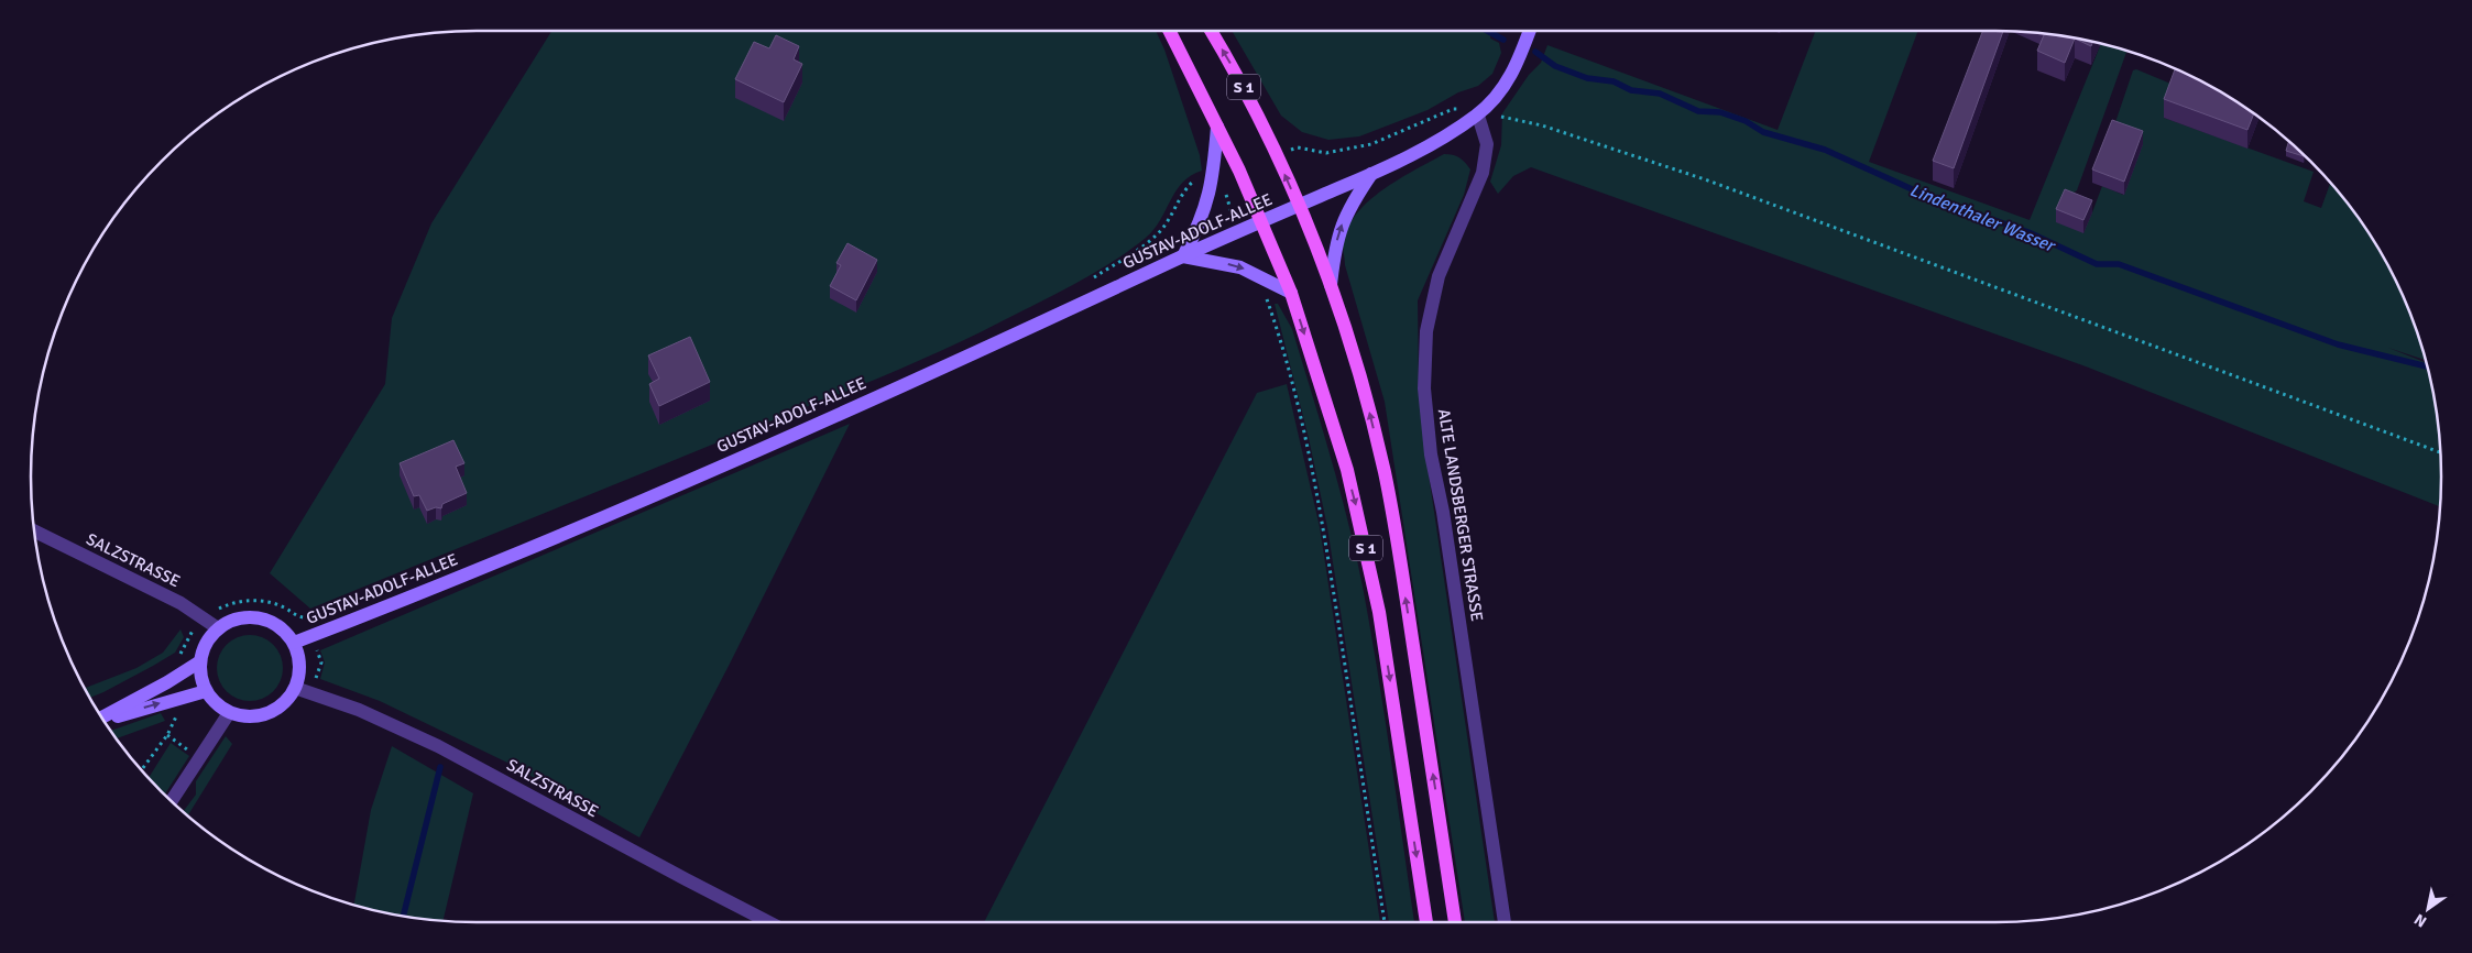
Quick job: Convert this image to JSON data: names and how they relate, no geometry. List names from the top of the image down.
{
  "streets": {
    "main road": ["S 1"],
    "street": ["GUSTAV-ADOLF-ALLEE", "ALTE LANDSBERGER STRASSE", "SALZSTRASSE"]
  },
  "crossings": [
    ["S 1", "GUSTAV-ADOLF-ALLEE"],
    ["GUSTAV-ADOLF-ALLEE", "ALTE LANDSBERGER STRASSE"],
    ["GUSTAV-ADOLF-ALLEE", "SALZSTRASSE"]
  ],
  "water": ["Lindenthaler Wasser"],
  "north": "bottom left"
}
